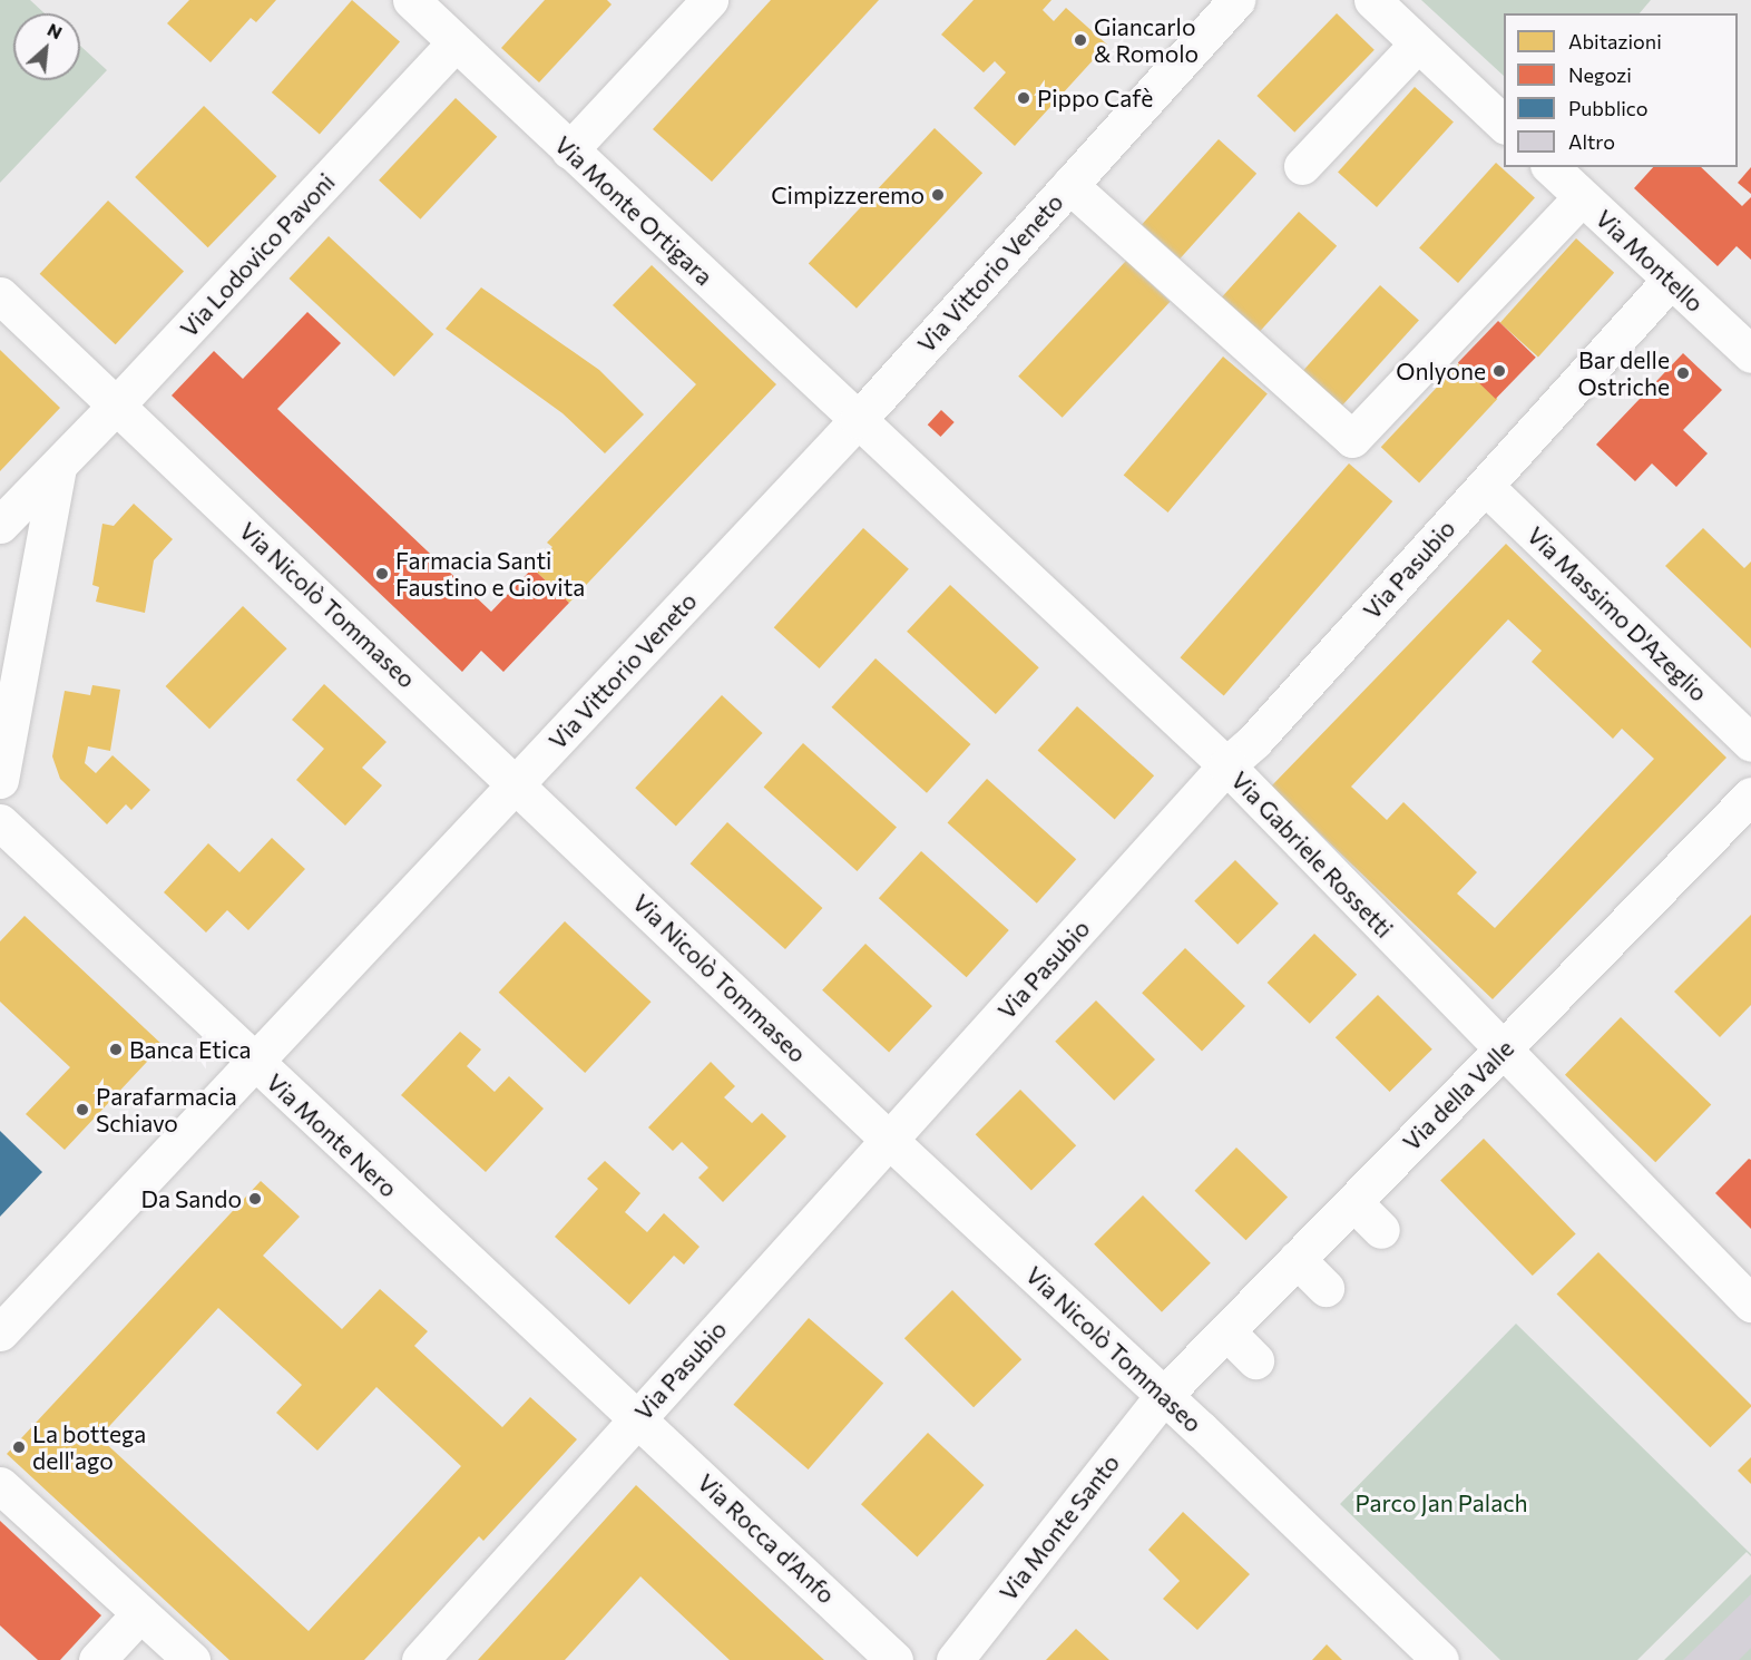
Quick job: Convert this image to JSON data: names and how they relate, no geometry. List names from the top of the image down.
{
  "streets": {
    "street": [
      "Via Monte Ortigara",
      "Via Lodovico Pavoni",
      "Via Montello",
      "Via Vittorio Veneto",
      "Via Pasubio",
      "Via Nicolò Tommaseo",
      "Via Massimo D'Azeglio",
      "Via Gabriele Rossetti",
      "Via della Valle",
      "Via Monte Nero",
      "Via Monte Santo",
      "Via Rocca d'Anfo"
    ]
  },
  "crossings": [
    ["Via Monte Ortigara", "Via Lodovico Pavoni"],
    ["Via Monte Ortigara", "Via Vittorio Veneto"],
    ["Via Monte Ortigara", "Via Gabriele Rossetti"],
    ["Via Lodovico Pavoni", "Via Nicolò Tommaseo"],
    ["Via Montello", "Via Pasubio"],
    ["Via Vittorio Veneto", "Via Nicolò Tommaseo"],
    ["Via Vittorio Veneto", "Via Gabriele Rossetti"],
    ["Via Vittorio Veneto", "Via Monte Nero"],
    ["Via Pasubio", "Via Nicolò Tommaseo"],
    ["Via Pasubio", "Via Massimo D'Azeglio"],
    ["Via Pasubio", "Via Gabriele Rossetti"],
    ["Via Pasubio", "Via Monte Nero"],
    ["Via Pasubio", "Via Rocca d'Anfo"],
    ["Via Nicolò Tommaseo", "Via della Valle"],
    ["Via Nicolò Tommaseo", "Via Monte Santo"],
    ["Via Gabriele Rossetti", "Via della Valle"],
    ["Via della Valle", "Via Monte Santo"],
    ["Via Monte Nero", "Via Rocca d'Anfo"]
  ],
  "parks": ["Parco Jan Palach"],
  "places": [
    "Giancarlo & Romolo",
    "Pippo Cafè",
    "Cimpizzeremo",
    "Onlyone",
    "Bar delle Ostriche",
    "Farmacia Santi Faustino e Giovita",
    "Banca Etica",
    "Parafarmacia Schiavo",
    "Da Sando",
    "La bottega dell'ago"
  ],
  "legend": [
    "Abitazioni",
    "Negozi",
    "Pubblico",
    "Altro"
  ],
  "north": "top right"
}
